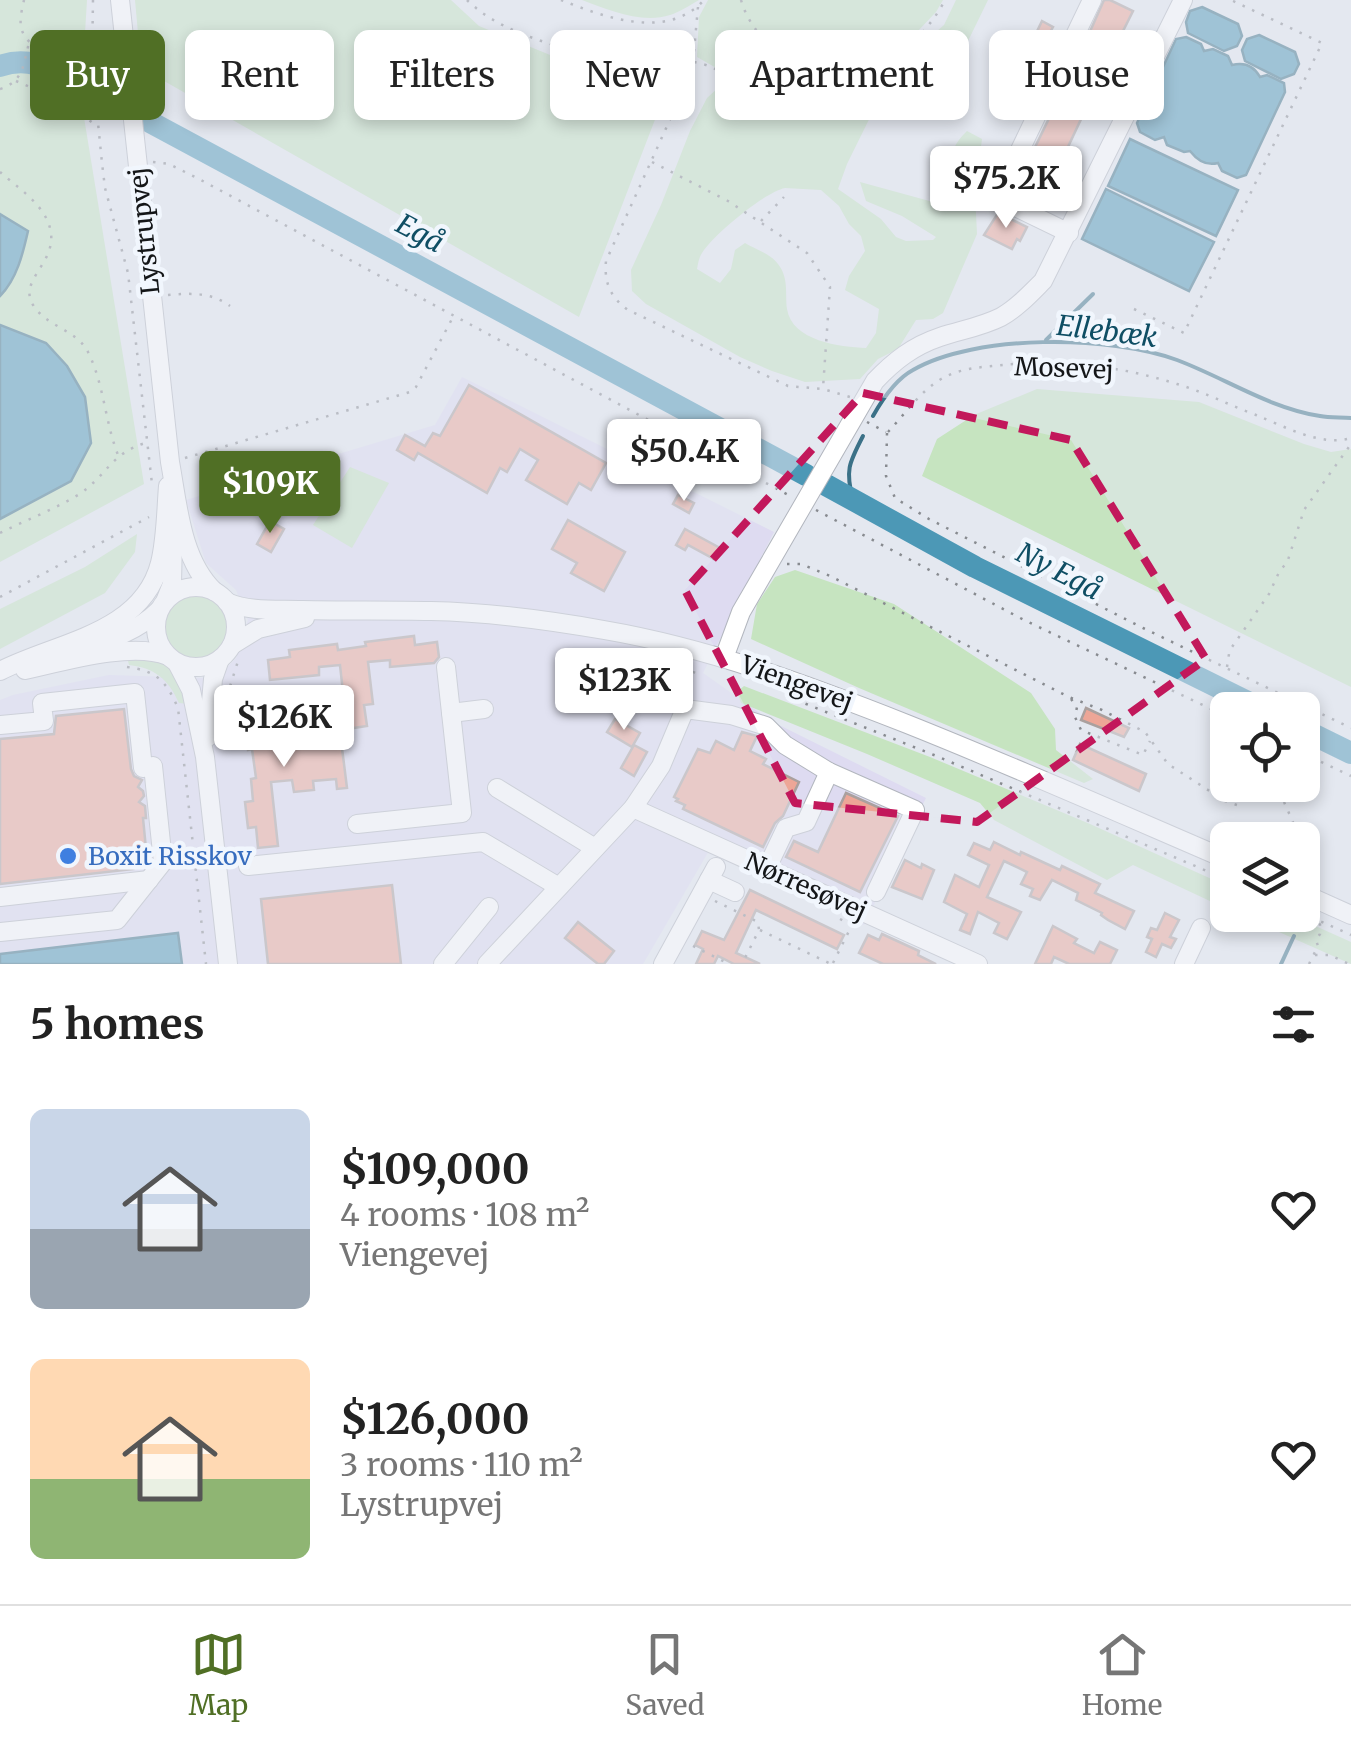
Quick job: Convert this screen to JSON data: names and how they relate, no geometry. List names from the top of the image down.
{
  "streets": {
    "street": [
      "Lystrupvej",
      "Mosevej",
      "Viengevej",
      "Nørresøvej"
    ]
  },
  "crossings": [
    ["Lystrupvej", "Viengevej"],
    ["Mosevej", "Viengevej"]
  ],
  "water": ["Egå", "Ellebæk", "Ny Egå"],
  "places": ["Boxit Risskov"],
  "page": {
    "chip": [
      "Buy",
      "Rent",
      "Filters",
      "New",
      "Apartment",
      "House"
    ],
    "price": [
      "$75.2K",
      "$50.4K",
      "$109K",
      "$123K",
      "$126K"
    ],
    "heading": "5 homes",
    "list": [
      {
        "name": "$109,000",
        "note": "4 rooms · 108 m² · Viengevej"
      },
      {
        "name": "$126,000",
        "note": "3 rooms · 110 m² · Lystrupvej"
      }
    ],
    "tabs": ["Map", "Saved", "Home"]
  }
}
